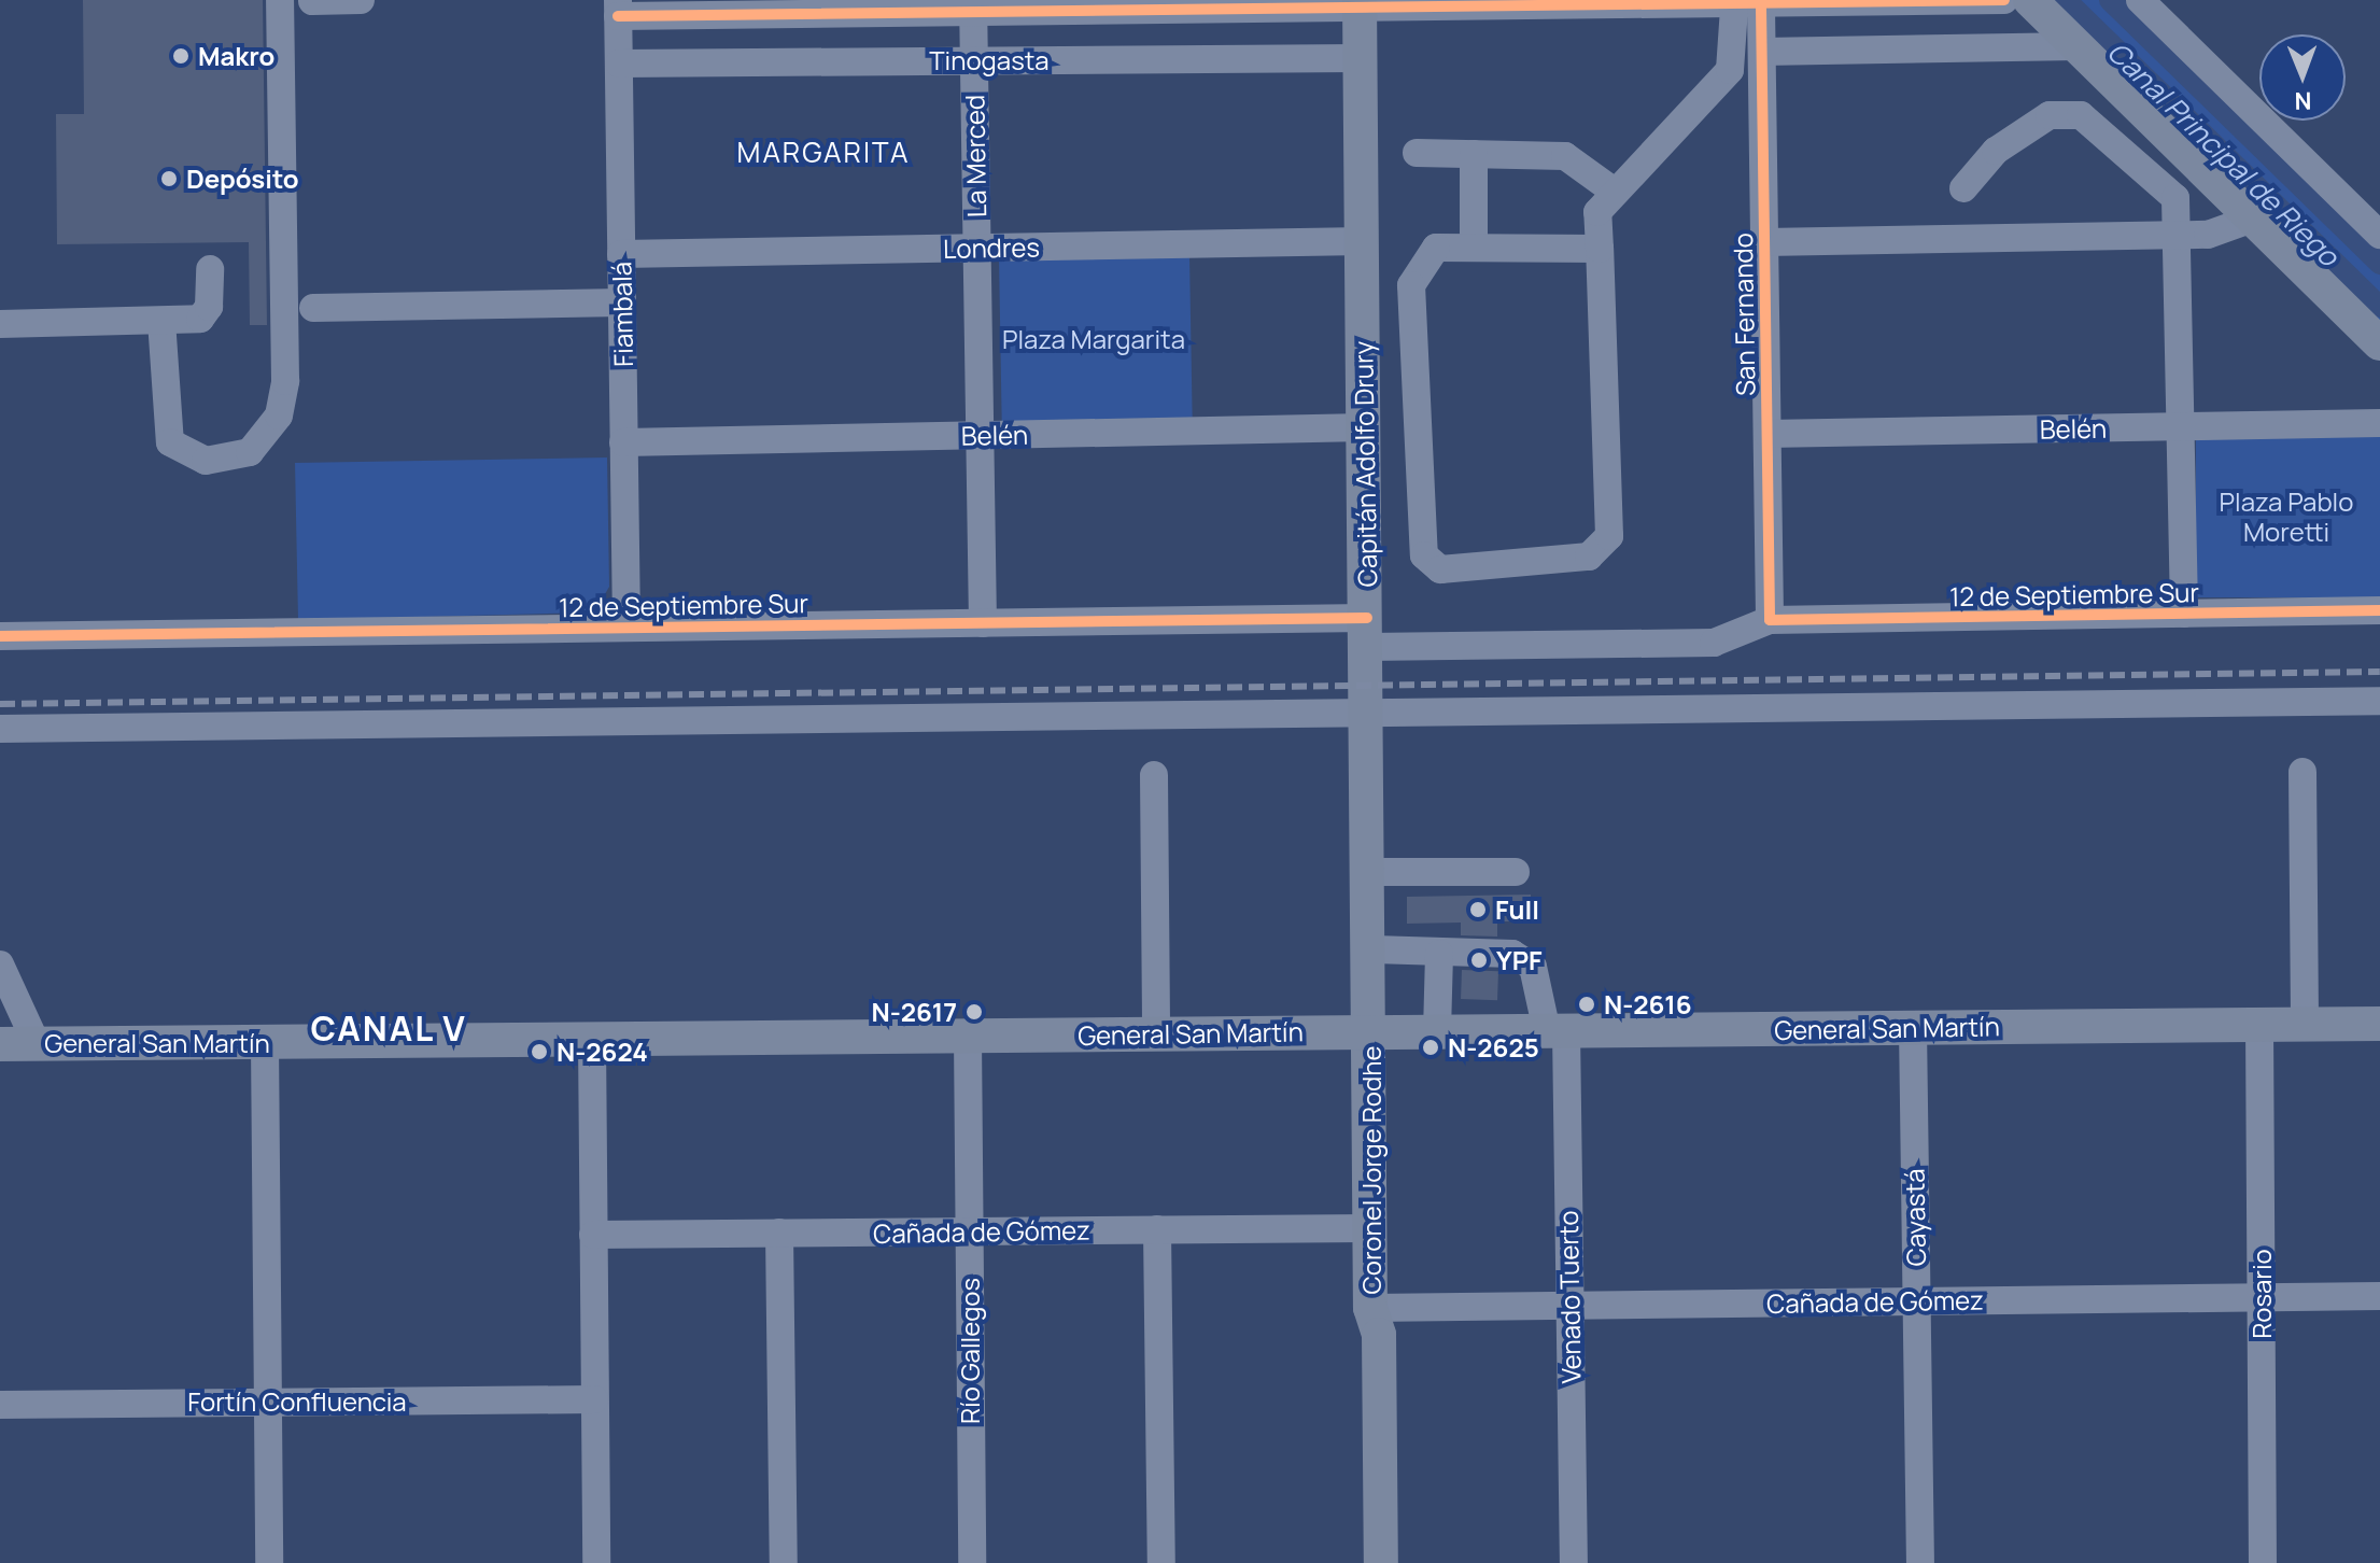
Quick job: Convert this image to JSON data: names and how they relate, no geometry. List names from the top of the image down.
{
  "streets": {
    "main road": ["Capitán Adolfo Drury", "General San Martín", "Coronel Jorge Rodhe"],
    "street": [
      "Tinogasta",
      "La Merced",
      "Londres",
      "Fiambalá",
      "San Fernando",
      "Belén",
      "12 de Septiembre Sur",
      "Cayastá",
      "Cañada de Gómez",
      "Rosario",
      "Venado Tuerto",
      "Río Gallegos",
      "Fortín Confluencia"
    ]
  },
  "crossings": [
    ["Tinogasta", "La Merced"],
    ["Tinogasta", "Fiambalá"],
    ["Tinogasta", "San Fernando"],
    ["Tinogasta", "Capitán Adolfo Drury"],
    ["La Merced", "Londres"],
    ["La Merced", "Belén"],
    ["La Merced", "12 de Septiembre Sur"],
    ["Londres", "Fiambalá"],
    ["Londres", "Capitán Adolfo Drury"],
    ["Fiambalá", "Belén"],
    ["Fiambalá", "12 de Septiembre Sur"],
    ["San Fernando", "Belén"],
    ["San Fernando", "12 de Septiembre Sur"],
    ["Belén", "Capitán Adolfo Drury"],
    ["Capitán Adolfo Drury", "12 de Septiembre Sur"],
    ["Capitán Adolfo Drury", "General San Martín"],
    ["Capitán Adolfo Drury", "Coronel Jorge Rodhe"],
    ["Capitán Adolfo Drury", "Venado Tuerto"],
    ["General San Martín", "Coronel Jorge Rodhe"],
    ["General San Martín", "Cayastá"],
    ["General San Martín", "Rosario"],
    ["General San Martín", "Venado Tuerto"],
    ["General San Martín", "Río Gallegos"],
    ["Coronel Jorge Rodhe", "Cañada de Gómez"],
    ["Cayastá", "Cañada de Gómez"],
    ["Cañada de Gómez", "Rosario"],
    ["Cañada de Gómez", "Venado Tuerto"],
    ["Cañada de Gómez", "Río Gallegos"]
  ],
  "districts": ["MARGARITA", "CANAL V"],
  "water": ["Canal Principal de Riego"],
  "parks": ["Plaza Margarita", "Plaza Pablo Moretti"],
  "places": [
    "Makro",
    "Depósito",
    "Full",
    "YPF",
    "N-2616",
    "N-2617",
    "N-2625",
    "N-2624"
  ],
  "north": "bottom"
}
